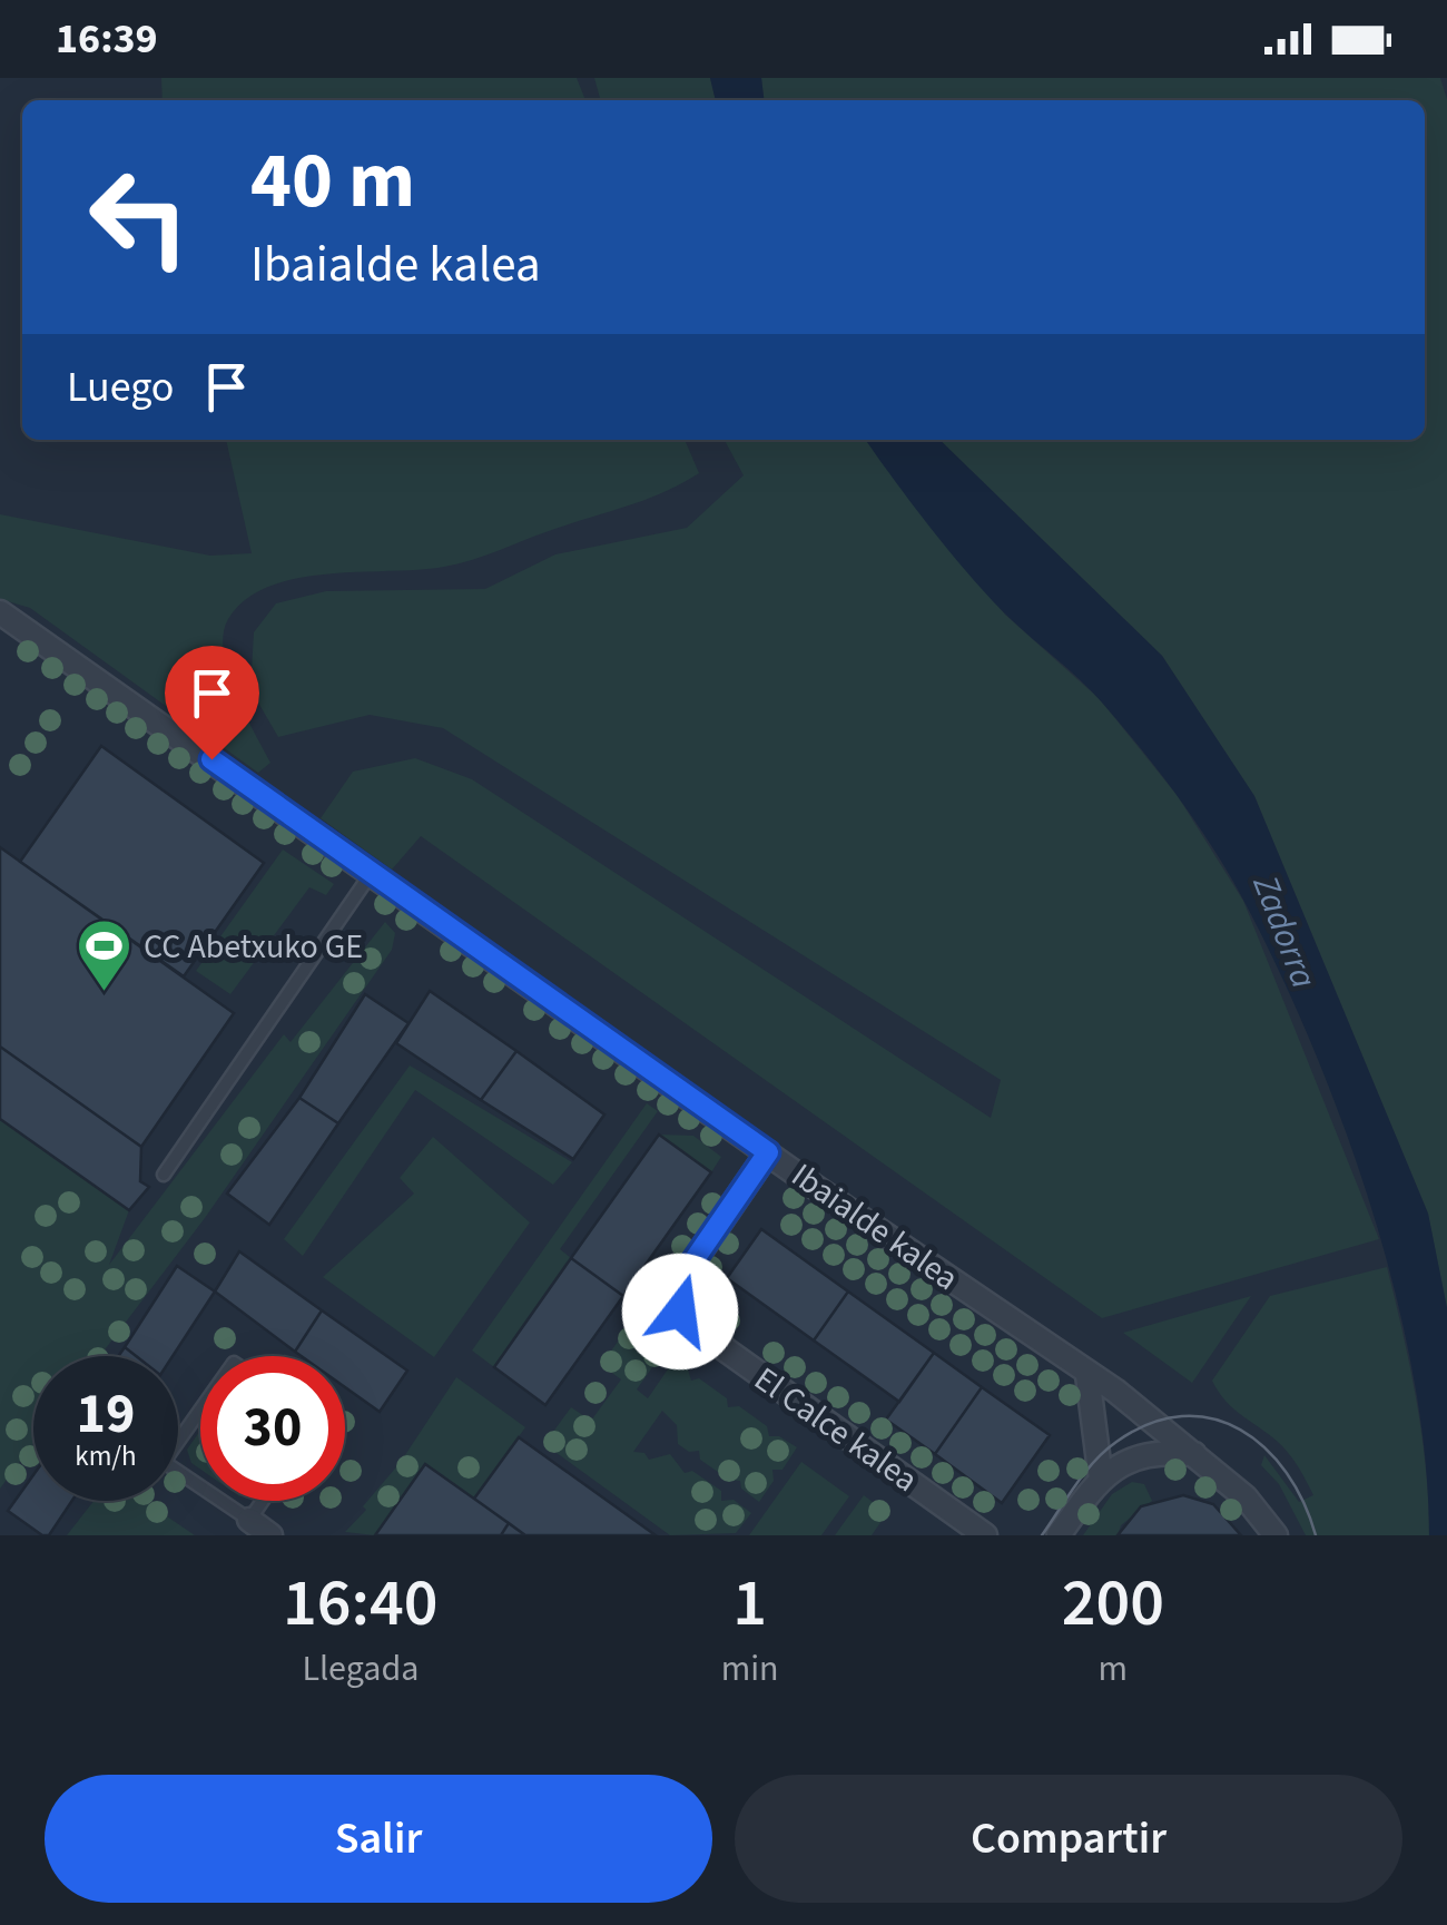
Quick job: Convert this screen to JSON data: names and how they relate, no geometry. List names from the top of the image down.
{
  "streets": {
    "street": ["Ibaialde kalea", "El Calce kalea"]
  },
  "crossings": [
    ["Ibaialde kalea", "El Calce kalea"]
  ],
  "water": ["Zadorra"],
  "places": {
    "sports": ["CC Abetxuko GE"]
  },
  "page": {
    "status": "16:39",
    "turn": ["40 m", "Ibaialde kalea"],
    "then": "Luego",
    "speed": "19 km/h",
    "limit": "30",
    "eta": [
      "16:40",
      "Llegada",
      "1",
      "min",
      "200",
      "m"
    ],
    "buttons": ["Salir", "Compartir"]
  }
}
